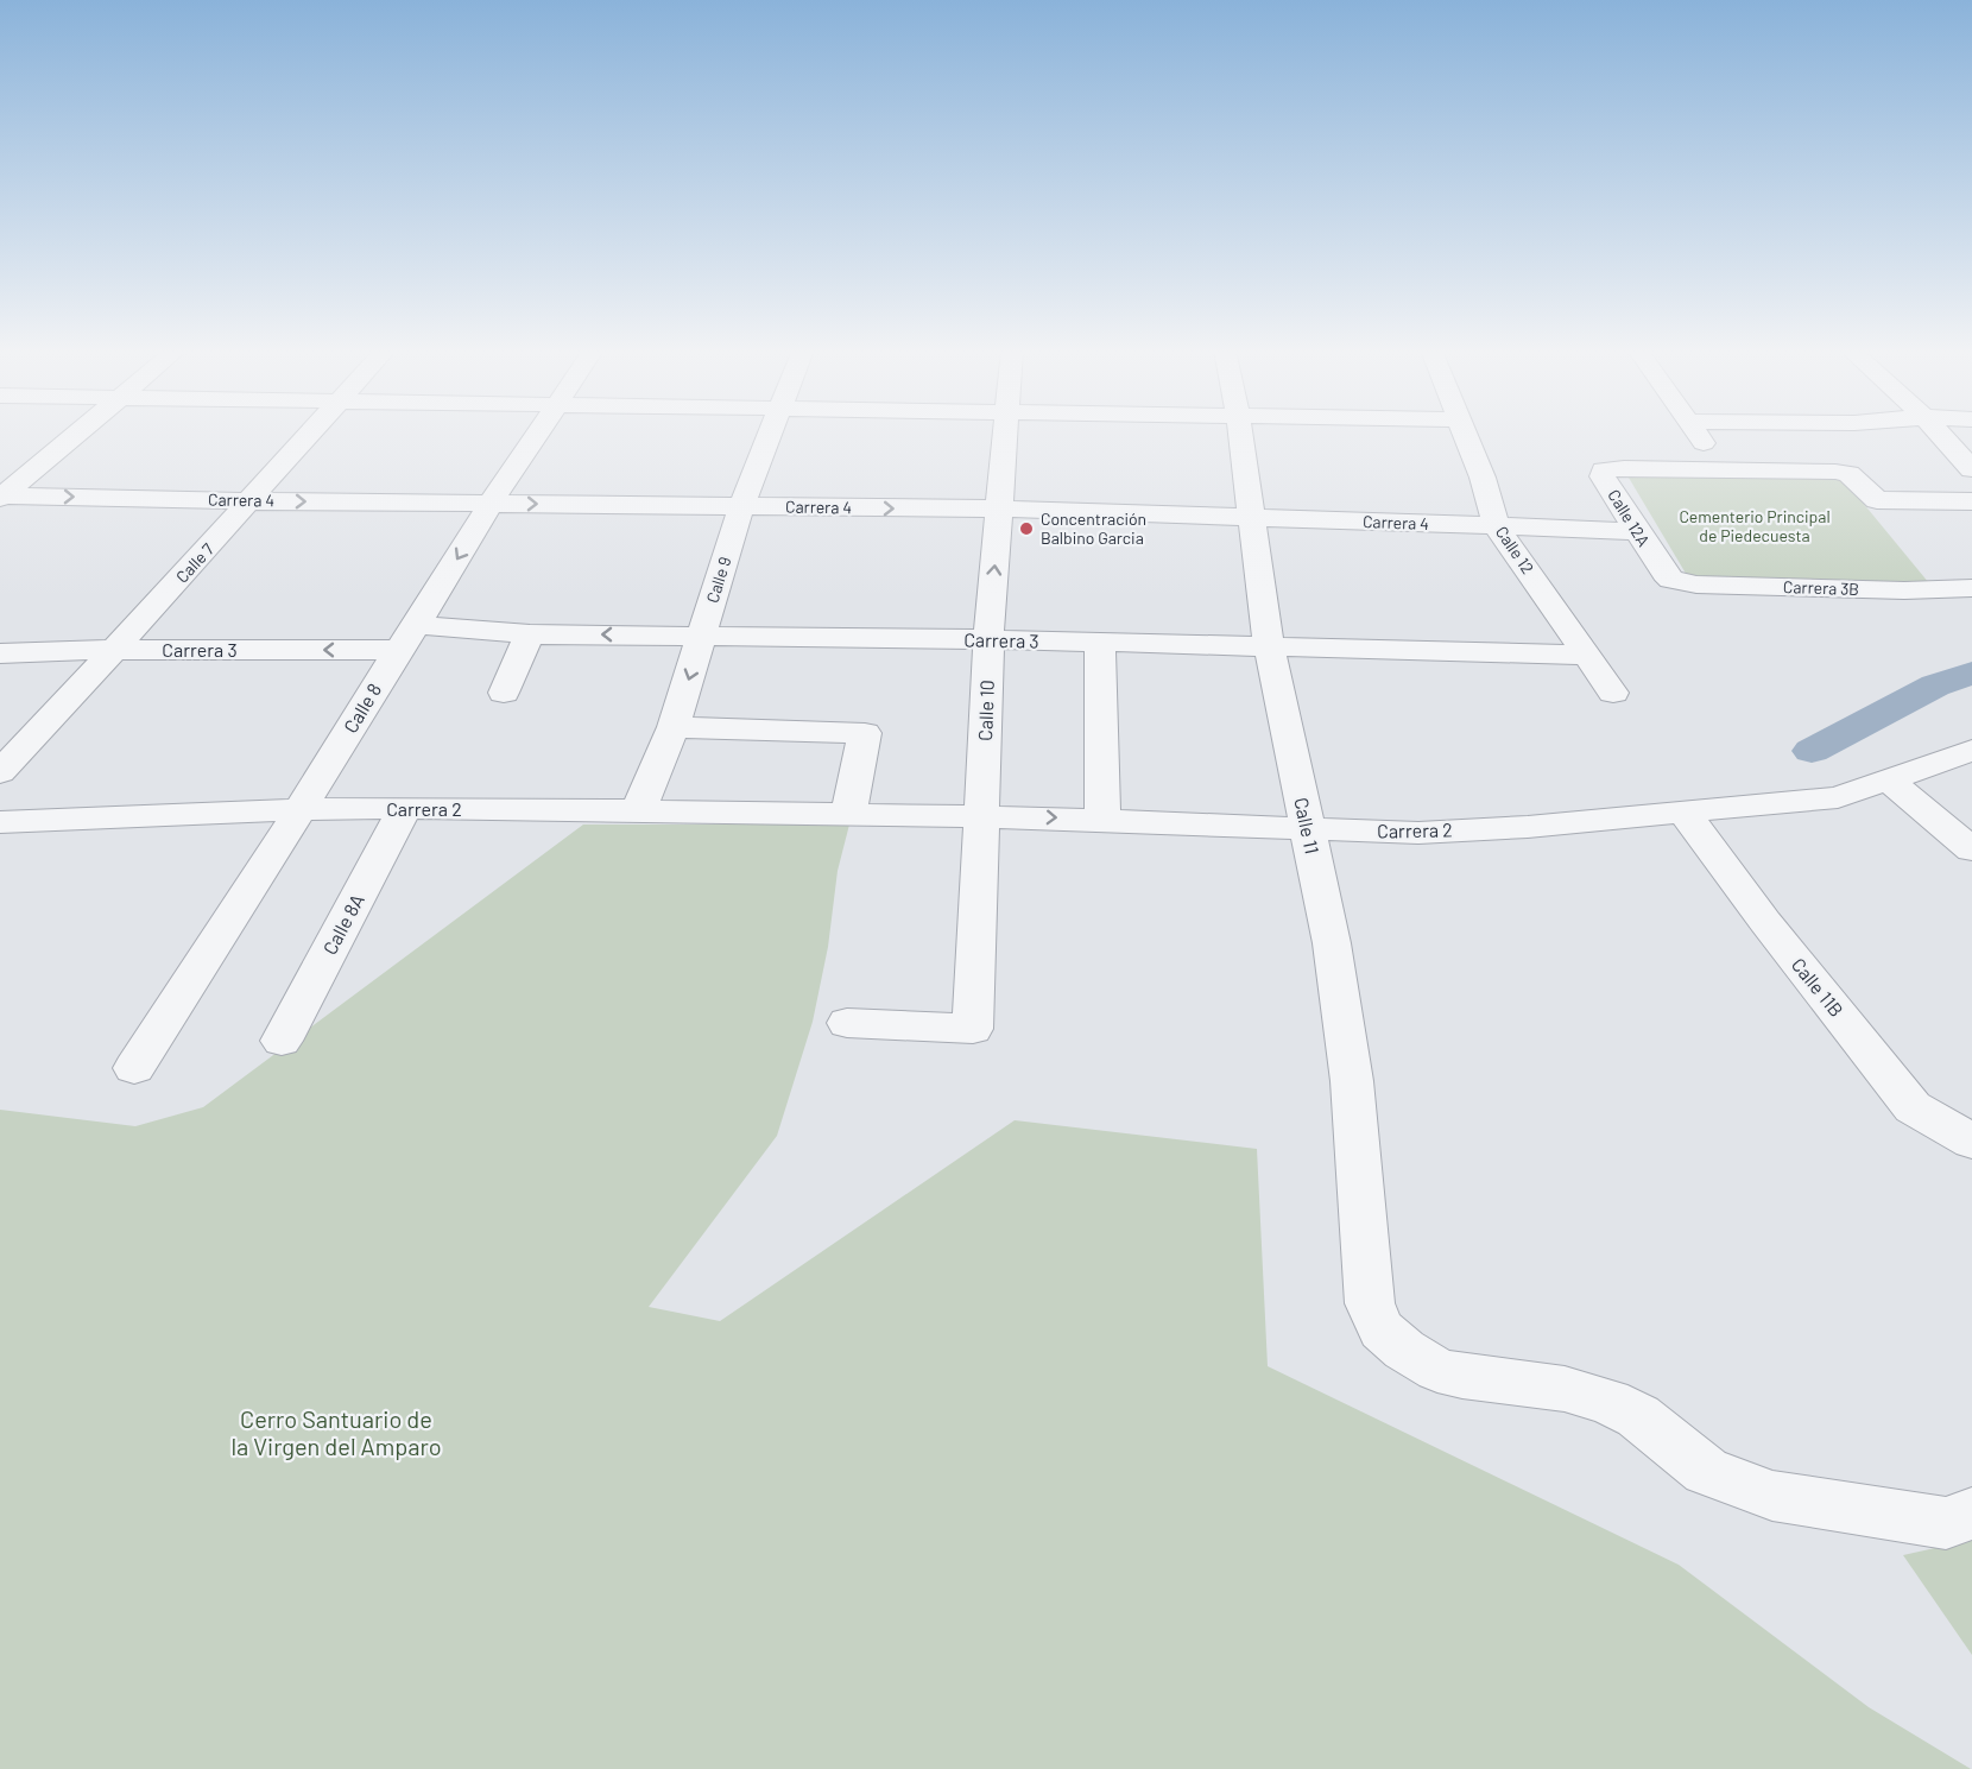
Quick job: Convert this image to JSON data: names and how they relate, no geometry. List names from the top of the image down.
{
  "streets": {
    "street": [
      "Carrera 4",
      "Calle 12A",
      "Calle 12",
      "Calle 7",
      "Calle 9",
      "Carrera 3B",
      "Carrera 3",
      "Calle 8",
      "Calle 10",
      "Carrera 2",
      "Calle 11",
      "Calle 8A",
      "Calle 11B"
    ]
  },
  "crossings": [
    ["Carrera 4", "Calle 12A"],
    ["Carrera 4", "Calle 12"],
    ["Carrera 4", "Calle 7"],
    ["Carrera 4", "Calle 9"],
    ["Carrera 4", "Calle 8"],
    ["Carrera 4", "Calle 10"],
    ["Carrera 4", "Calle 11"],
    ["Calle 12A", "Carrera 3B"],
    ["Calle 12", "Carrera 3"],
    ["Calle 7", "Carrera 3"],
    ["Calle 9", "Carrera 3"],
    ["Calle 9", "Carrera 2"],
    ["Carrera 3", "Calle 8"],
    ["Carrera 3", "Calle 10"],
    ["Carrera 3", "Calle 11"],
    ["Calle 8", "Carrera 2"],
    ["Calle 10", "Carrera 2"],
    ["Carrera 2", "Calle 11"],
    ["Carrera 2", "Calle 8A"],
    ["Carrera 2", "Calle 11B"]
  ],
  "one_way": ["Carrera 4"],
  "parks": ["Cementerio Principal de Piedecuesta", "Cerro Santuario de la Virgen del Amparo"],
  "places": ["Concentración Balbino Garcia"]
}
